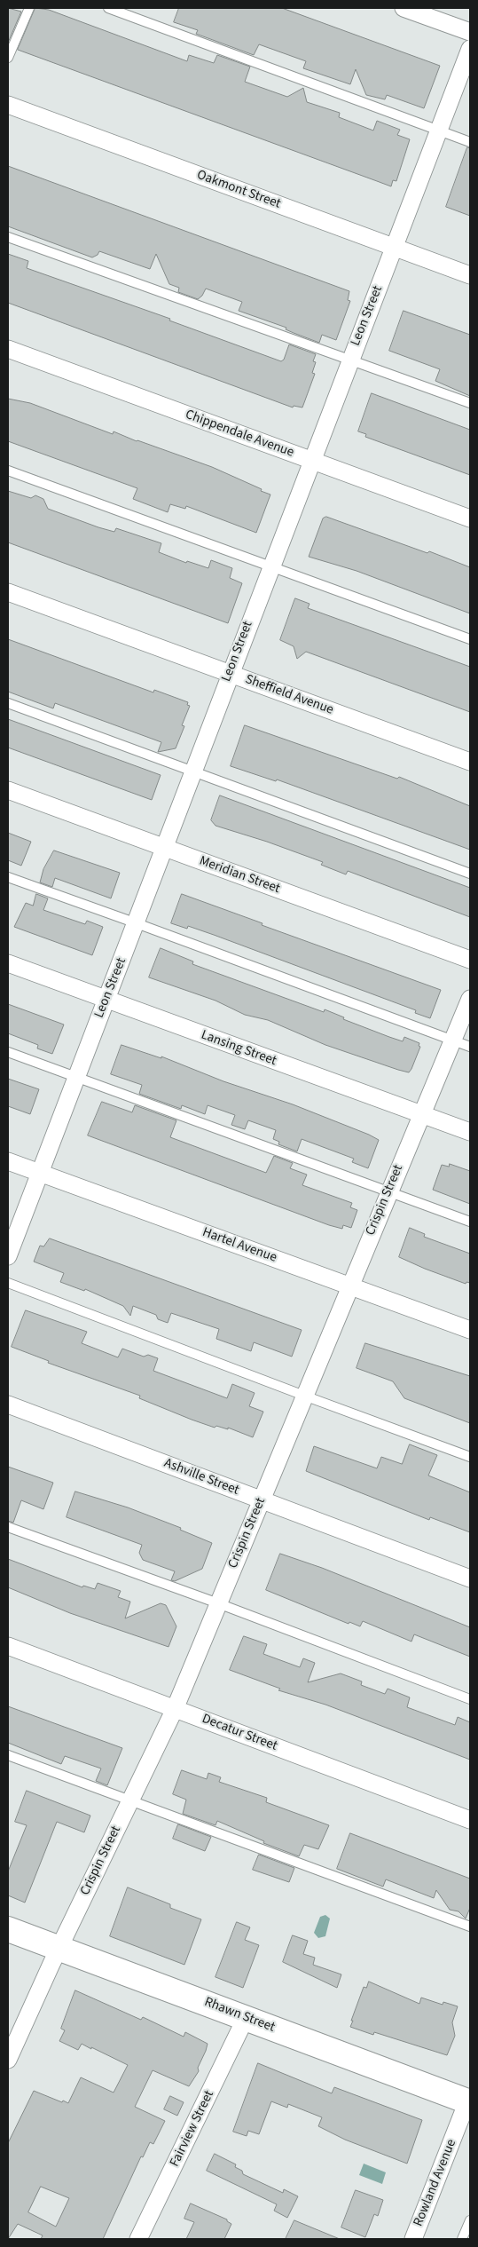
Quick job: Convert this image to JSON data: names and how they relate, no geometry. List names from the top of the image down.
{
  "streets": {
    "main road": ["Rhawn Street"],
    "street": [
      "Oakmont Street",
      "Leon Street",
      "Chippendale Avenue",
      "Sheffield Avenue",
      "Meridian Street",
      "Lansing Street",
      "Crispin Street",
      "Hartel Avenue",
      "Ashville Street",
      "Decatur Street",
      "Fairview Street",
      "Rowland Avenue"
    ]
  },
  "crossings": [
    ["Oakmont Street", "Leon Street"],
    ["Leon Street", "Chippendale Avenue"],
    ["Leon Street", "Sheffield Avenue"],
    ["Leon Street", "Meridian Street"],
    ["Leon Street", "Lansing Street"],
    ["Leon Street", "Hartel Avenue"],
    ["Lansing Street", "Crispin Street"],
    ["Crispin Street", "Hartel Avenue"],
    ["Crispin Street", "Ashville Street"],
    ["Crispin Street", "Decatur Street"],
    ["Crispin Street", "Rhawn Street"],
    ["Rhawn Street", "Fairview Street"],
    ["Rhawn Street", "Rowland Avenue"]
  ]
}
